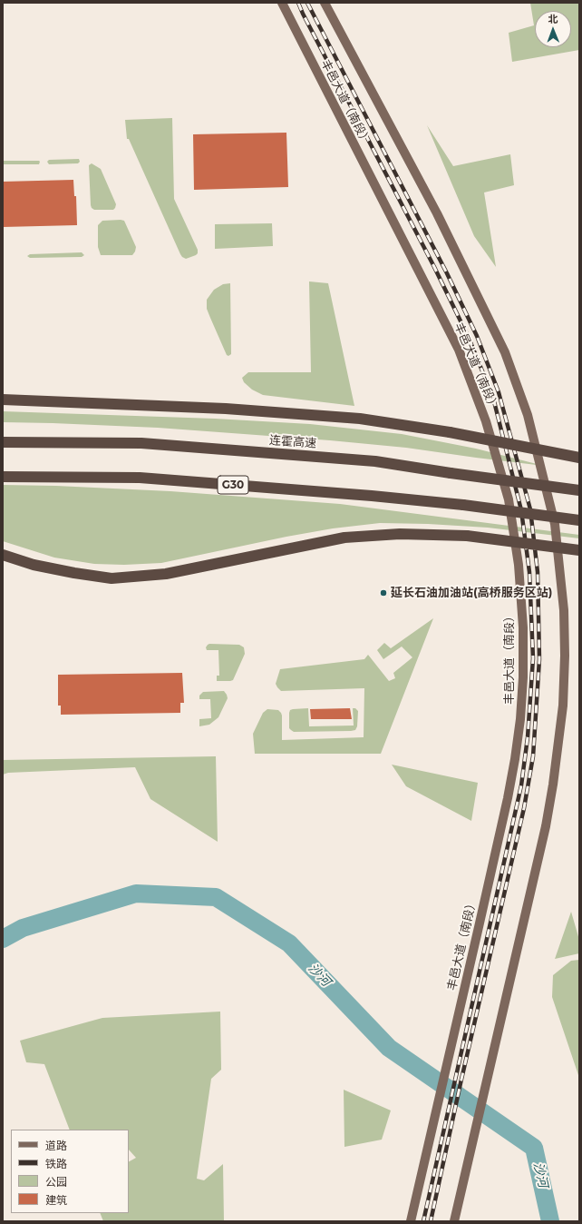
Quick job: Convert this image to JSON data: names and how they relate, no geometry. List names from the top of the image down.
{
  "streets": {
    "highway": ["连霍高速", "G30"],
    "main road": ["丰邑大道（南段）"]
  },
  "water": ["沙河"],
  "places": ["延长石油加油站(高桥服务区站)"],
  "legend": [
    "道路",
    "铁路",
    "公园",
    "建筑"
  ],
  "north": "top"
}
